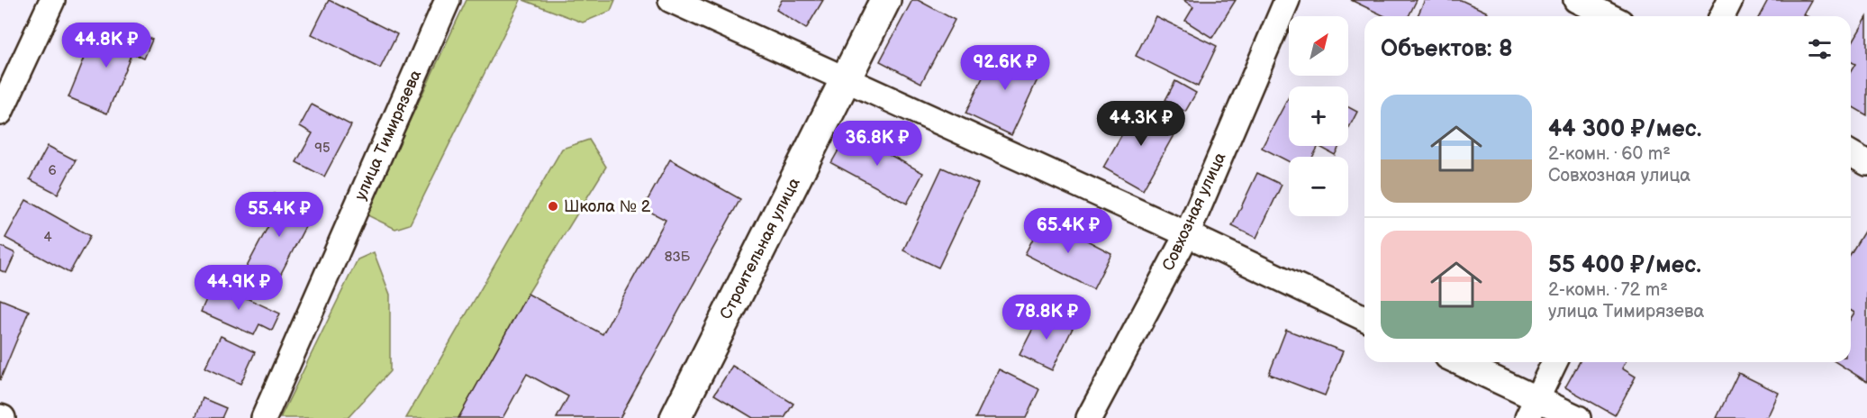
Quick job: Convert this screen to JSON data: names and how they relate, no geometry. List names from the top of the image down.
{
  "streets": {
    "street": ["улица Тимирязева", "Совхозная улица", "Строительная улица"]
  },
  "places": ["Школа № 2"],
  "house_numbers": [
    "95",
    "6",
    "4",
    "83Б"
  ],
  "north": "top right",
  "page": {
    "map_buttons": ["+", "−"],
    "heading": "Объектов: 8",
    "price": [
      "44.8K ₽",
      "92.6K ₽",
      "44.3K ₽",
      "36.8K ₽",
      "55.4K ₽",
      "65.4K ₽",
      "44.9K ₽",
      "78.8K ₽"
    ],
    "list": [
      {
        "name": "44 300 ₽/мес.",
        "note": "2-комн. · 60 m² · Совхозная улица"
      },
      {
        "name": "55 400 ₽/мес.",
        "note": "2-комн. · 72 m² · улица Тимирязева"
      }
    ]
  }
}
